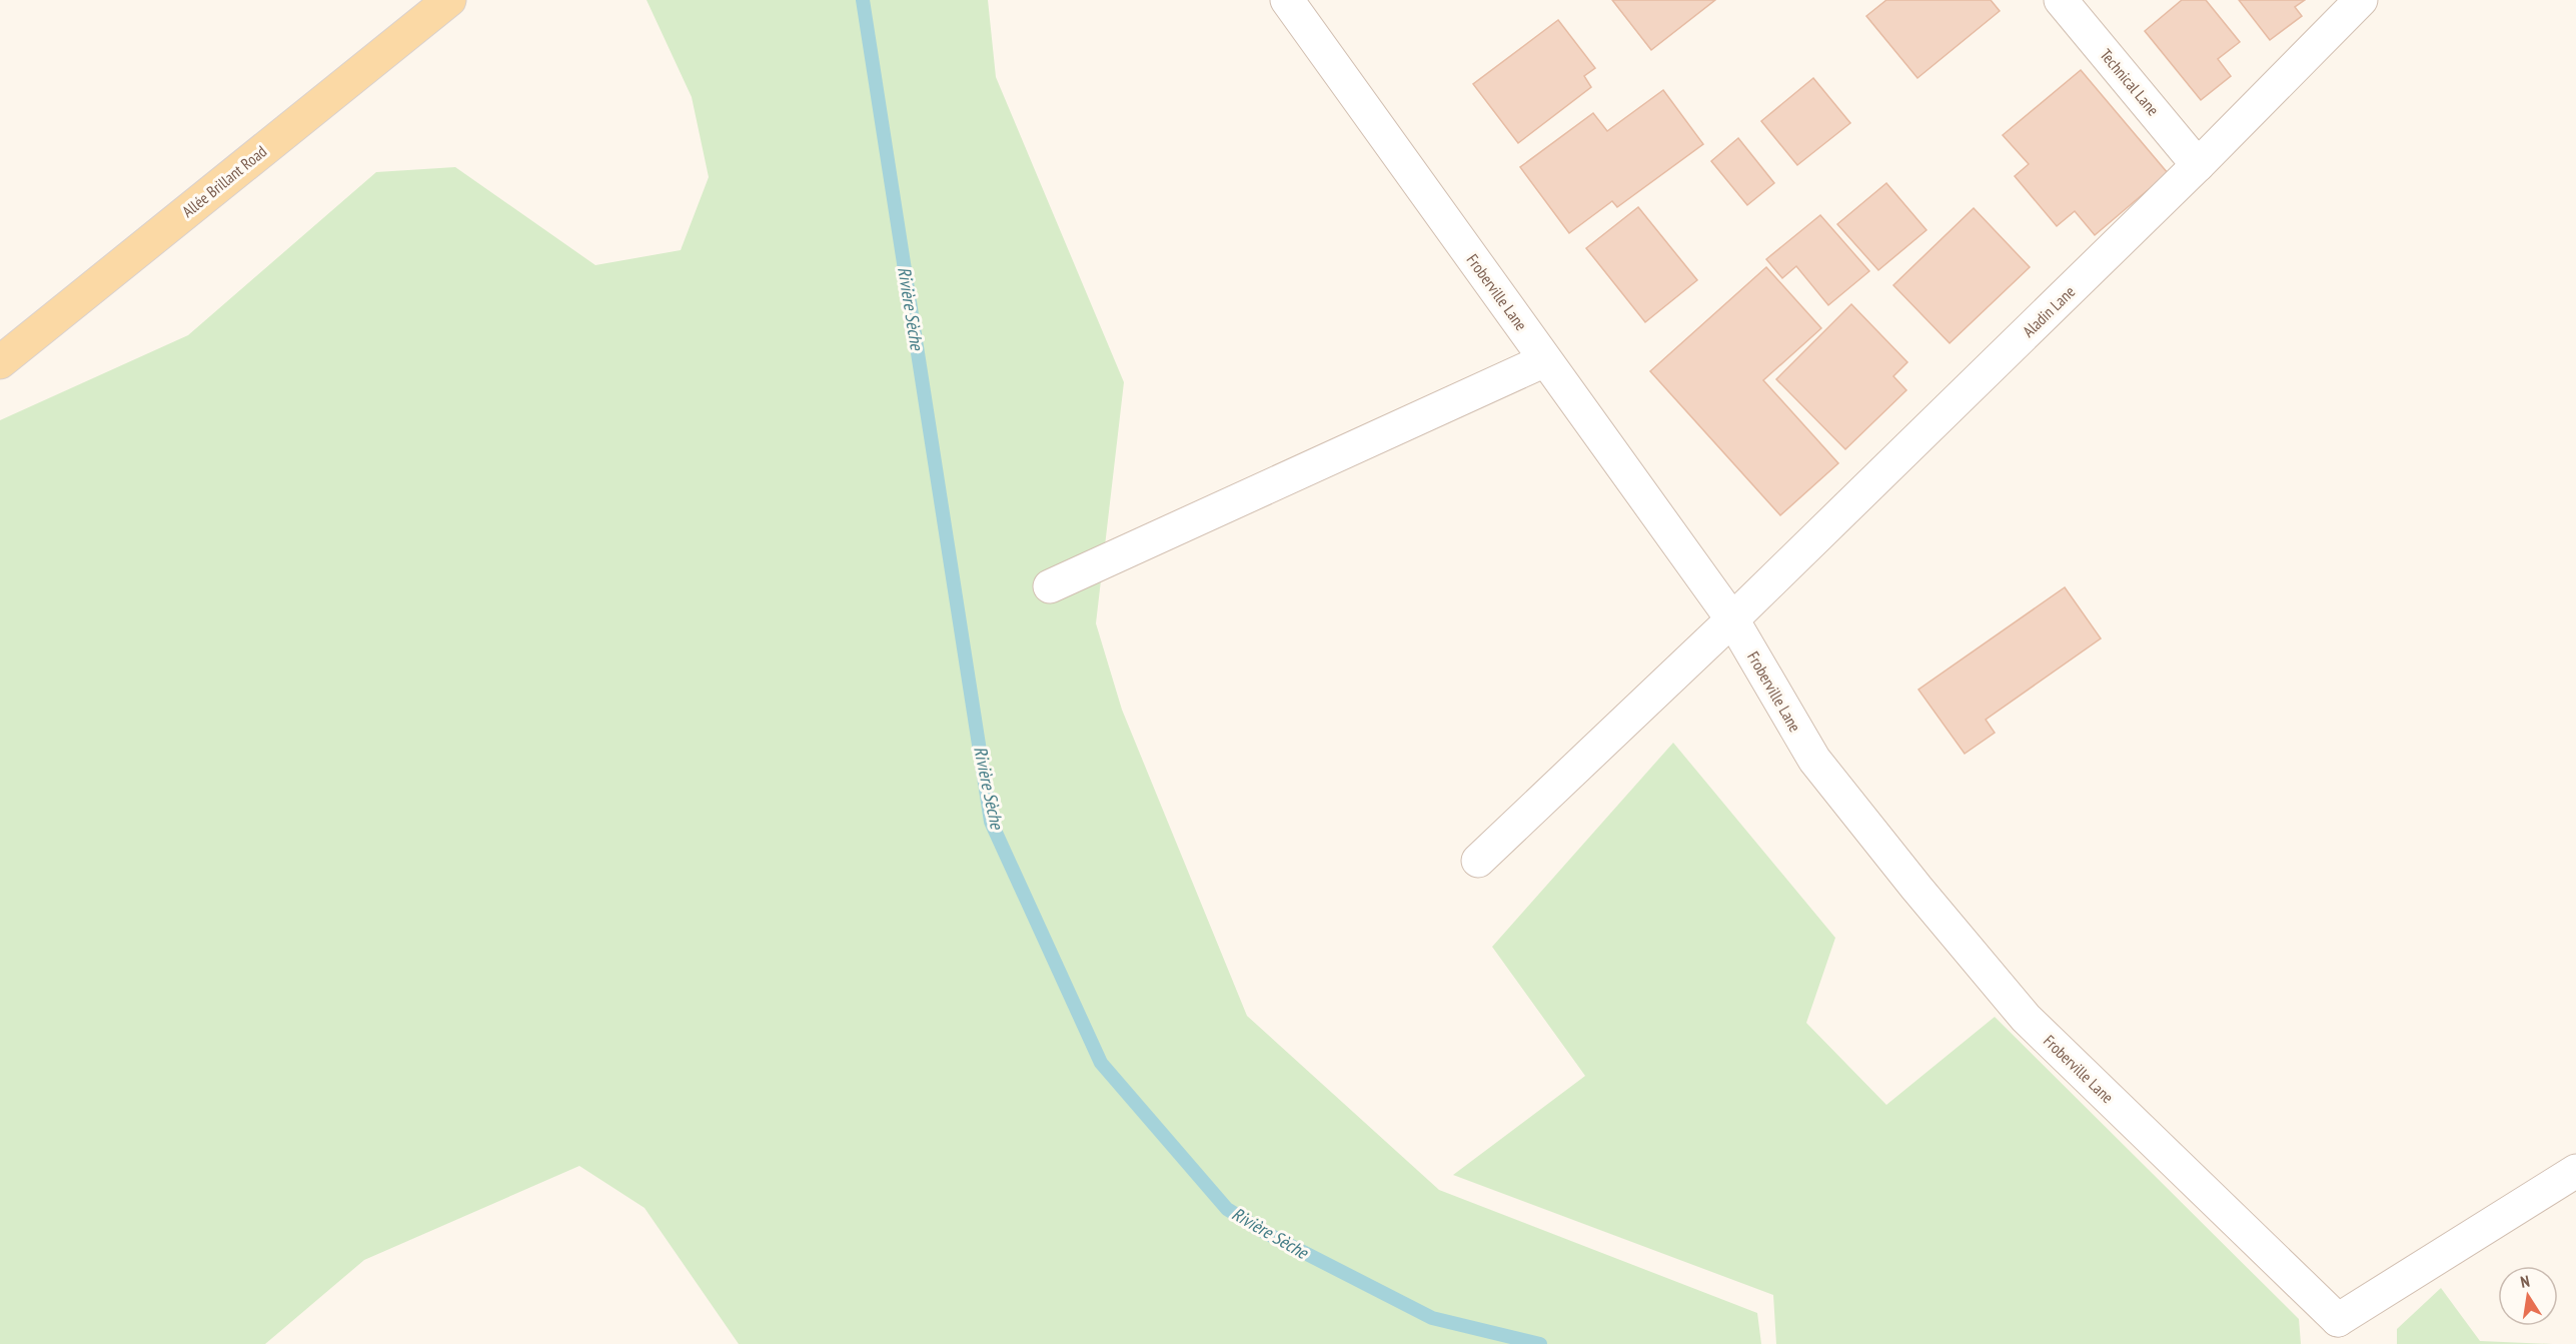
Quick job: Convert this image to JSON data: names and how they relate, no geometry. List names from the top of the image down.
{
  "streets": {
    "main road": ["Allée Brillant Road"],
    "street": ["Technical Lane", "Froberville Lane", "Aladin Lane"]
  },
  "crossings": [
    ["Technical Lane", "Aladin Lane"],
    ["Froberville Lane", "Aladin Lane"]
  ],
  "water": ["Rivière Sèche"],
  "north": "top"
}
